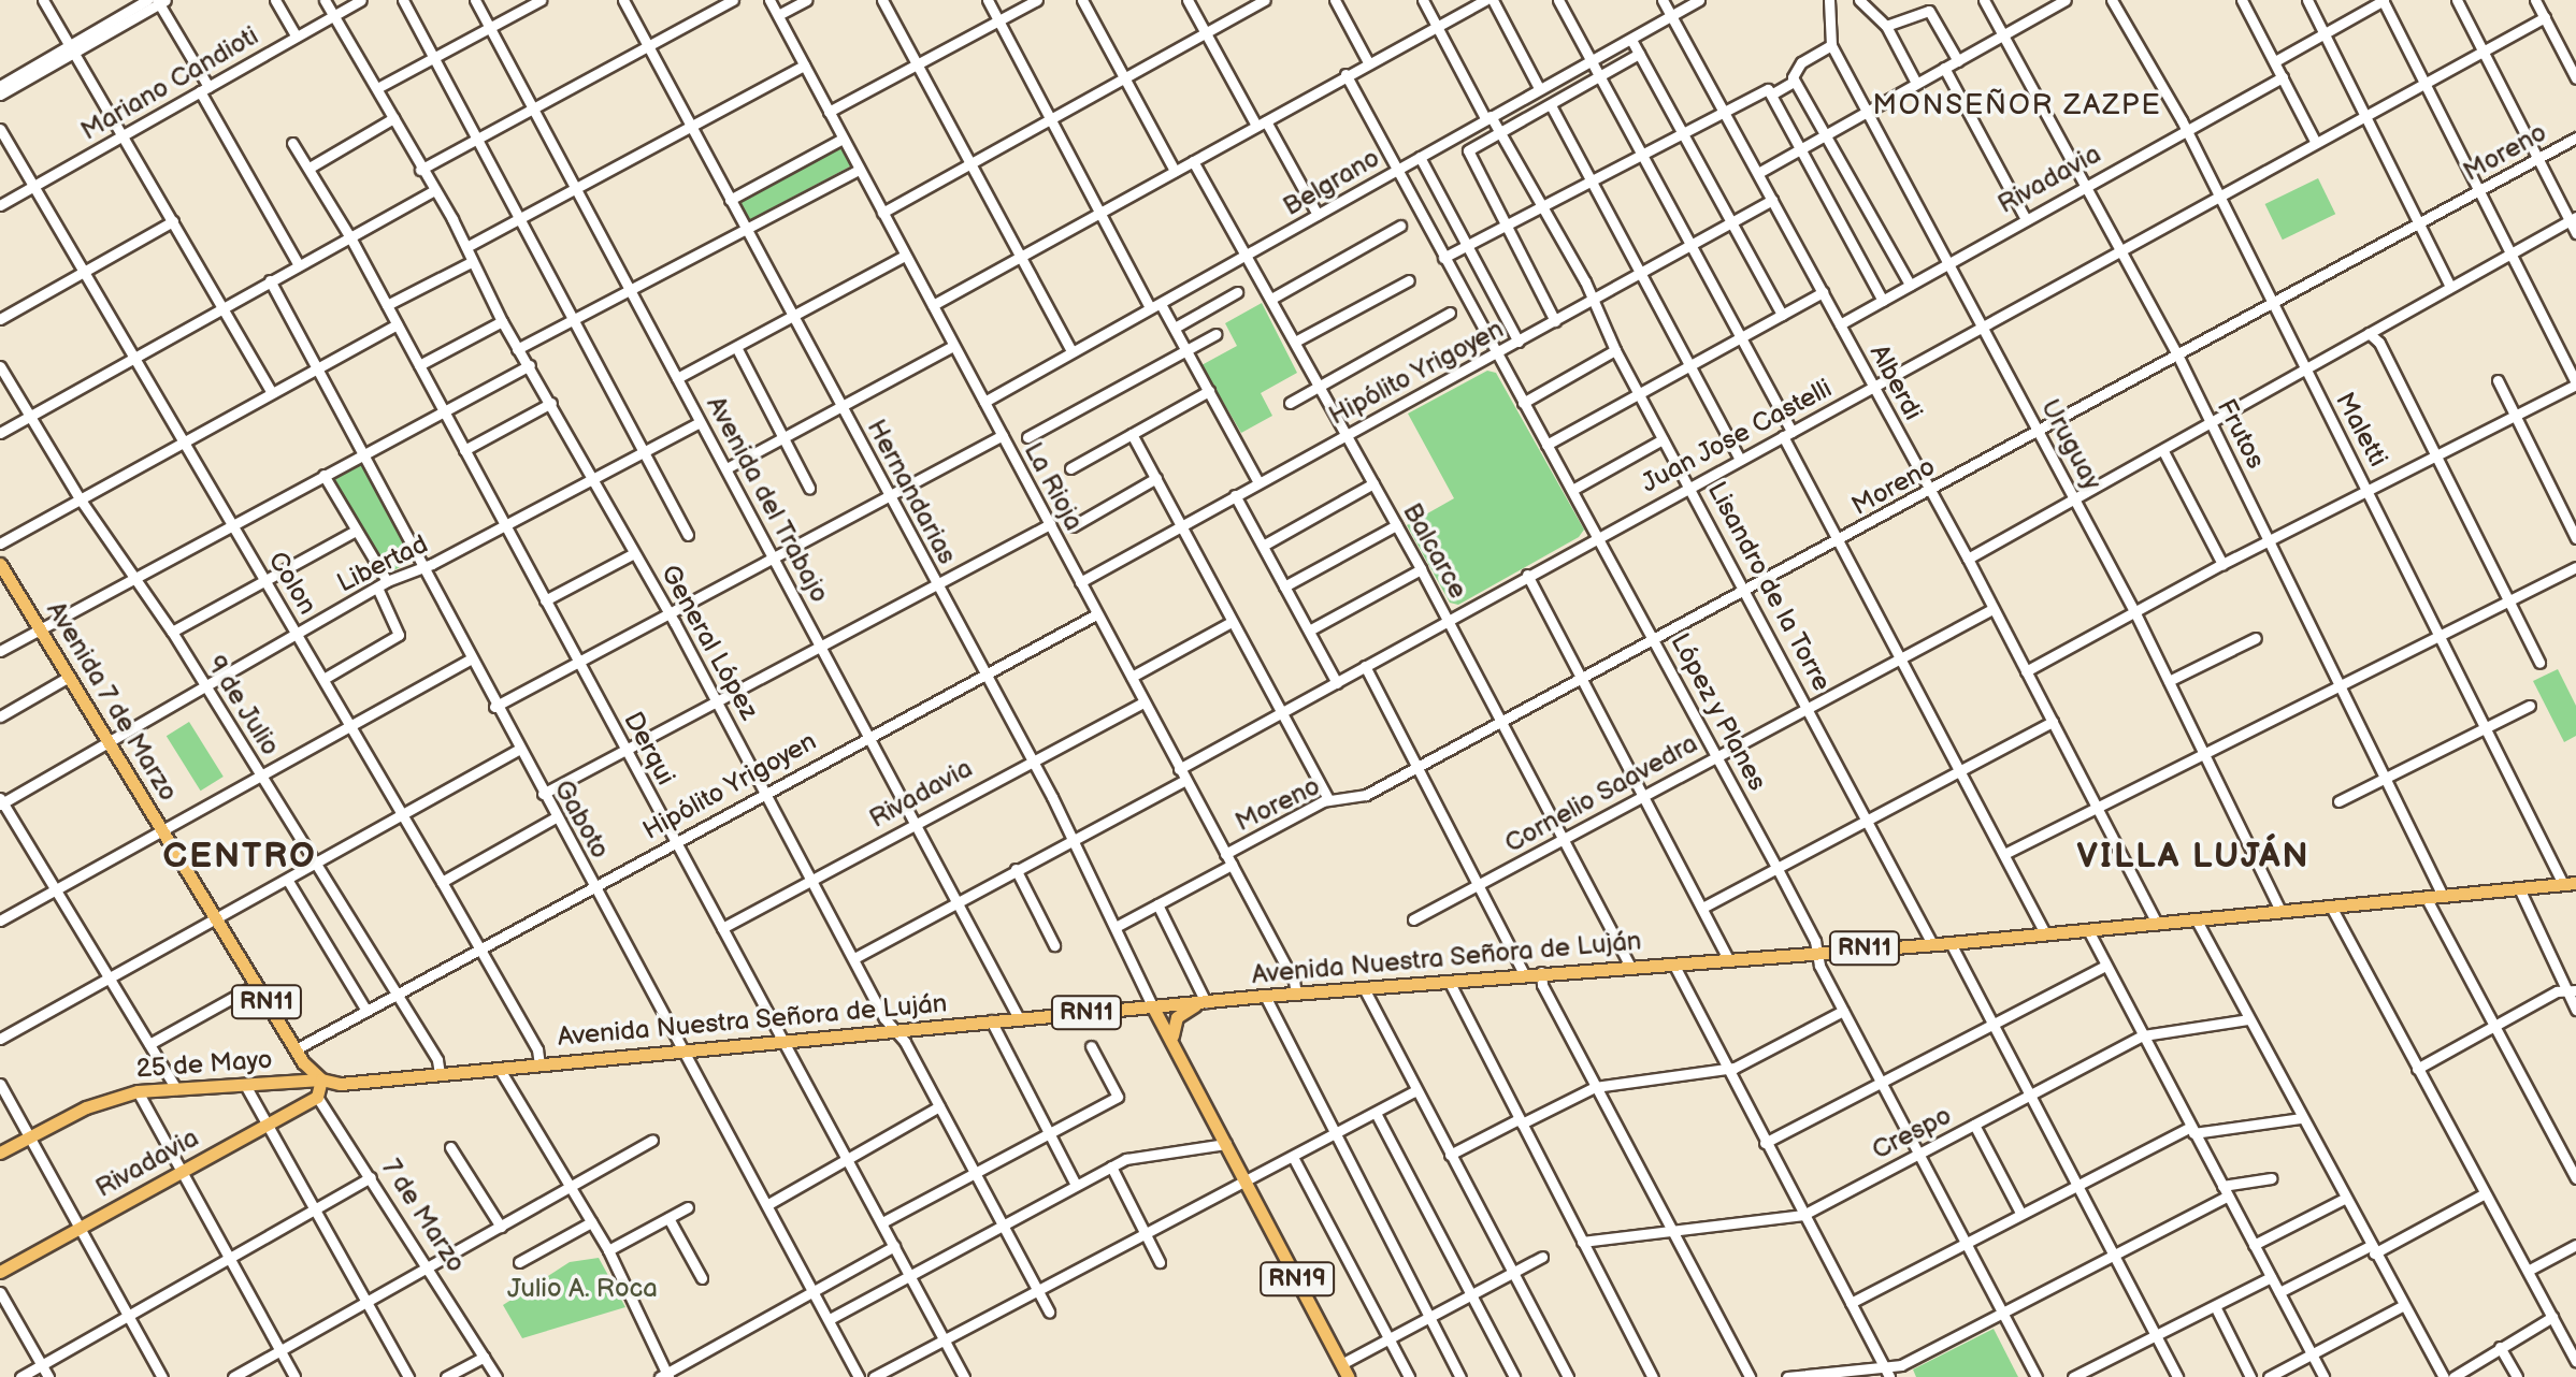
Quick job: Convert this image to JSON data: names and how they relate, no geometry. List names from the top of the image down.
{
  "streets": {
    "main road": [
      "Rivadavia",
      "Avenida 7 de Marzo",
      "RN11",
      "Avenida Nuestra Señora de Luján",
      "25 de Mayo",
      "RN19"
    ],
    "street": [
      "Mariano Candioti",
      "Moreno",
      "Belgrano",
      "Hipólito Yrigoyen",
      "Alberdi",
      "Maletti",
      "Frutos",
      "Juan Jose Castelli",
      "Uruguay",
      "La Rioja",
      "Hernandarias",
      "Avenida del Trabajo",
      "Balcarce",
      "Libertad",
      "Colon",
      "Lisandro de la Torre",
      "General López",
      "9 de Julio",
      "López y Planes",
      "Derqui",
      "Cornelio Saavedra",
      "Gaboto",
      "Crespo",
      "7 de Marzo"
    ]
  },
  "crossings": [
    ["Mariano Candioti", "Colon"],
    ["Mariano Candioti", "General López"],
    ["Moreno", "Alberdi"],
    ["Moreno", "Maletti"],
    ["Moreno", "Frutos"],
    ["Moreno", "Uruguay"],
    ["Moreno", "La Rioja"],
    ["Moreno", "Hernandarias"],
    ["Moreno", "Balcarce"],
    ["Moreno", "Lisandro de la Torre"],
    ["Moreno", "López y Planes"],
    ["Rivadavia", "Alberdi"],
    ["Rivadavia", "Maletti"],
    ["Rivadavia", "Frutos"],
    ["Rivadavia", "Uruguay"],
    ["Rivadavia", "La Rioja"],
    ["Rivadavia", "Hernandarias"],
    ["Rivadavia", "Avenida del Trabajo"],
    ["Rivadavia", "General López"],
    ["Rivadavia", "Derqui"],
    ["Rivadavia", "7 de Marzo"],
    ["Belgrano", "Alberdi"],
    ["Belgrano", "La Rioja"],
    ["Belgrano", "Balcarce"],
    ["Belgrano", "Lisandro de la Torre"],
    ["Belgrano", "López y Planes"],
    ["Hipólito Yrigoyen", "Alberdi"],
    ["Hipólito Yrigoyen", "La Rioja"],
    ["Hipólito Yrigoyen", "Hernandarias"],
    ["Hipólito Yrigoyen", "Avenida del Trabajo"],
    ["Hipólito Yrigoyen", "Balcarce"],
    ["Hipólito Yrigoyen", "Colon"],
    ["Hipólito Yrigoyen", "Lisandro de la Torre"],
    ["Hipólito Yrigoyen", "General López"],
    ["Hipólito Yrigoyen", "Avenida 7 de Marzo"],
    ["Hipólito Yrigoyen", "9 de Julio"],
    ["Hipólito Yrigoyen", "López y Planes"],
    ["Hipólito Yrigoyen", "Derqui"],
    ["Hipólito Yrigoyen", "Gaboto"],
    ["Alberdi", "Juan Jose Castelli"],
    ["Alberdi", "Cornelio Saavedra"],
    ["Alberdi", "Avenida Nuestra Señora de Luján"],
    ["Maletti", "Juan Jose Castelli"],
    ["Maletti", "Avenida Nuestra Señora de Luján"],
    ["Frutos", "Juan Jose Castelli"],
    ["Frutos", "Avenida Nuestra Señora de Luján"],
    ["Juan Jose Castelli", "Uruguay"],
    ["Juan Jose Castelli", "La Rioja"],
    ["Juan Jose Castelli", "Balcarce"],
    ["Juan Jose Castelli", "Lisandro de la Torre"],
    ["Juan Jose Castelli", "López y Planes"],
    ["Uruguay", "Avenida Nuestra Señora de Luján"],
    ["La Rioja", "Avenida Nuestra Señora de Luján"],
    ["Hernandarias", "Avenida Nuestra Señora de Luján"],
    ["Hernandarias", "RN19"],
    ["Avenida del Trabajo", "Libertad"],
    ["Avenida del Trabajo", "Avenida Nuestra Señora de Luján"],
    ["Balcarce", "Cornelio Saavedra"],
    ["Balcarce", "Avenida Nuestra Señora de Luján"],
    ["Libertad", "Colon"],
    ["Libertad", "General López"],
    ["Libertad", "Avenida 7 de Marzo"],
    ["Libertad", "9 de Julio"],
    ["Libertad", "Derqui"],
    ["Libertad", "Gaboto"],
    ["Colon", "Avenida Nuestra Señora de Luján"],
    ["Lisandro de la Torre", "Cornelio Saavedra"],
    ["Lisandro de la Torre", "Avenida Nuestra Señora de Luján"],
    ["General López", "Avenida Nuestra Señora de Luján"],
    ["Avenida 7 de Marzo", "Avenida Nuestra Señora de Luján"],
    ["Avenida 7 de Marzo", "25 de Mayo"],
    ["9 de Julio", "Avenida Nuestra Señora de Luján"],
    ["López y Planes", "Cornelio Saavedra"],
    ["López y Planes", "Avenida Nuestra Señora de Luján"],
    ["López y Planes", "Crespo"],
    ["Derqui", "Avenida Nuestra Señora de Luján"],
    ["Gaboto", "Avenida Nuestra Señora de Luján"],
    ["Avenida Nuestra Señora de Luján", "25 de Mayo"],
    ["Avenida Nuestra Señora de Luján", "RN19"]
  ],
  "districts": ["MONSEÑOR ZAZPE", "CENTRO", "VILLA LUJÁN"],
  "parks": ["Julio A. Roca"]
}
